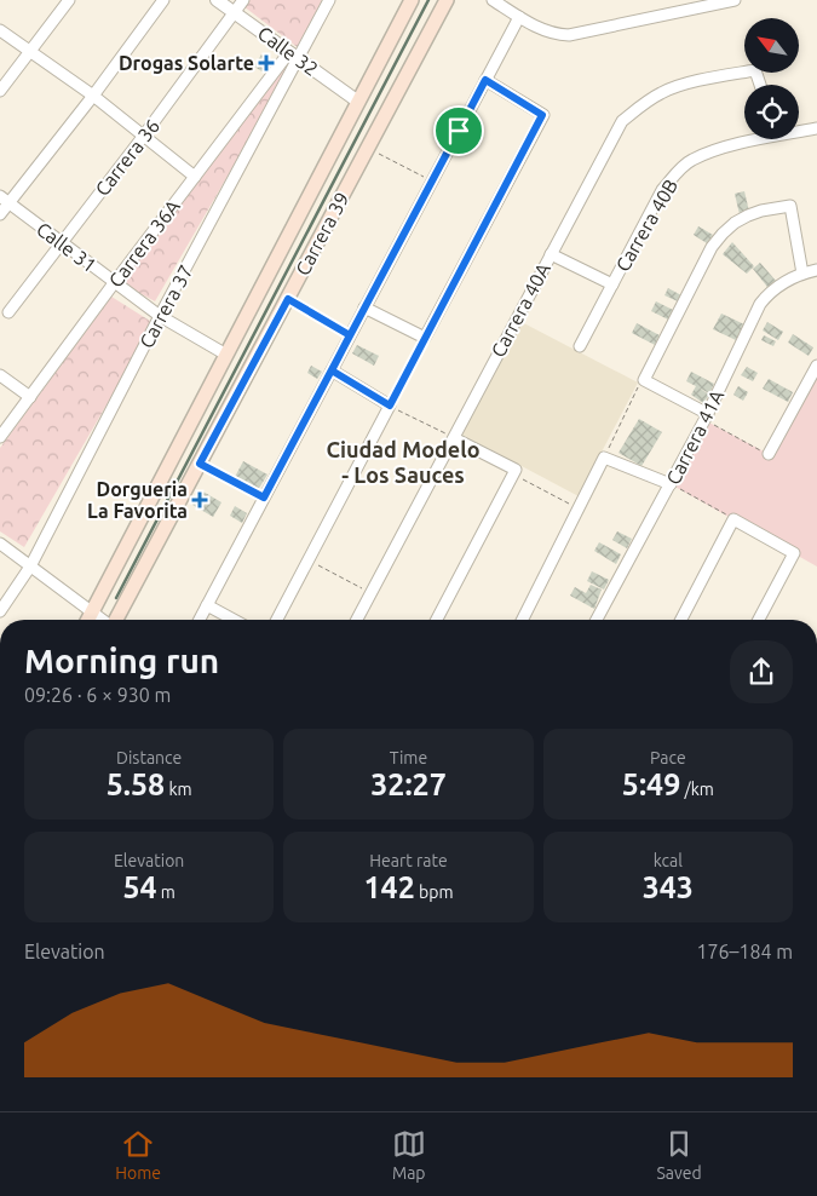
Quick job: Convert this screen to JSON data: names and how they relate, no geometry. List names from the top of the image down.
{
  "streets": {
    "main road": ["Carrera 39"],
    "street": [
      "Calle 32",
      "Carrera 36",
      "Carrera 40B",
      "Carrera 36A",
      "Calle 31",
      "Carrera 37",
      "Carrera 40A",
      "Carrera 41A"
    ]
  },
  "crossings": [
    ["Calle 32", "Carrera 36"],
    ["Calle 32", "Carrera 39"],
    ["Calle 32", "Carrera 36A"],
    ["Calle 32", "Carrera 37"],
    ["Carrera 36", "Calle 31"],
    ["Carrera 39", "Calle 31"],
    ["Carrera 36A", "Calle 31"],
    ["Carrera 36A", "Carrera 37"],
    ["Calle 31", "Carrera 37"]
  ],
  "districts": ["Ciudad Modelo - Los Sauces"],
  "places": {
    "health": ["Drogas Solarte", "Dorgueria La Favorita"]
  },
  "north": "top left",
  "page": {
    "heading": ["Morning run", "09:26 · 6 × 930 m"],
    "stats": [
      ["Distance", "5.58 km"],
      ["Time", "32:27"],
      ["Pace", "5:49 /km"],
      ["Elevation", "54 m"],
      ["Heart rate", "142 bpm"],
      ["kcal", "343"]
    ],
    "chart": ["Elevation", "176–184 m"],
    "tabs": ["Home", "Map", "Saved"]
  }
}
